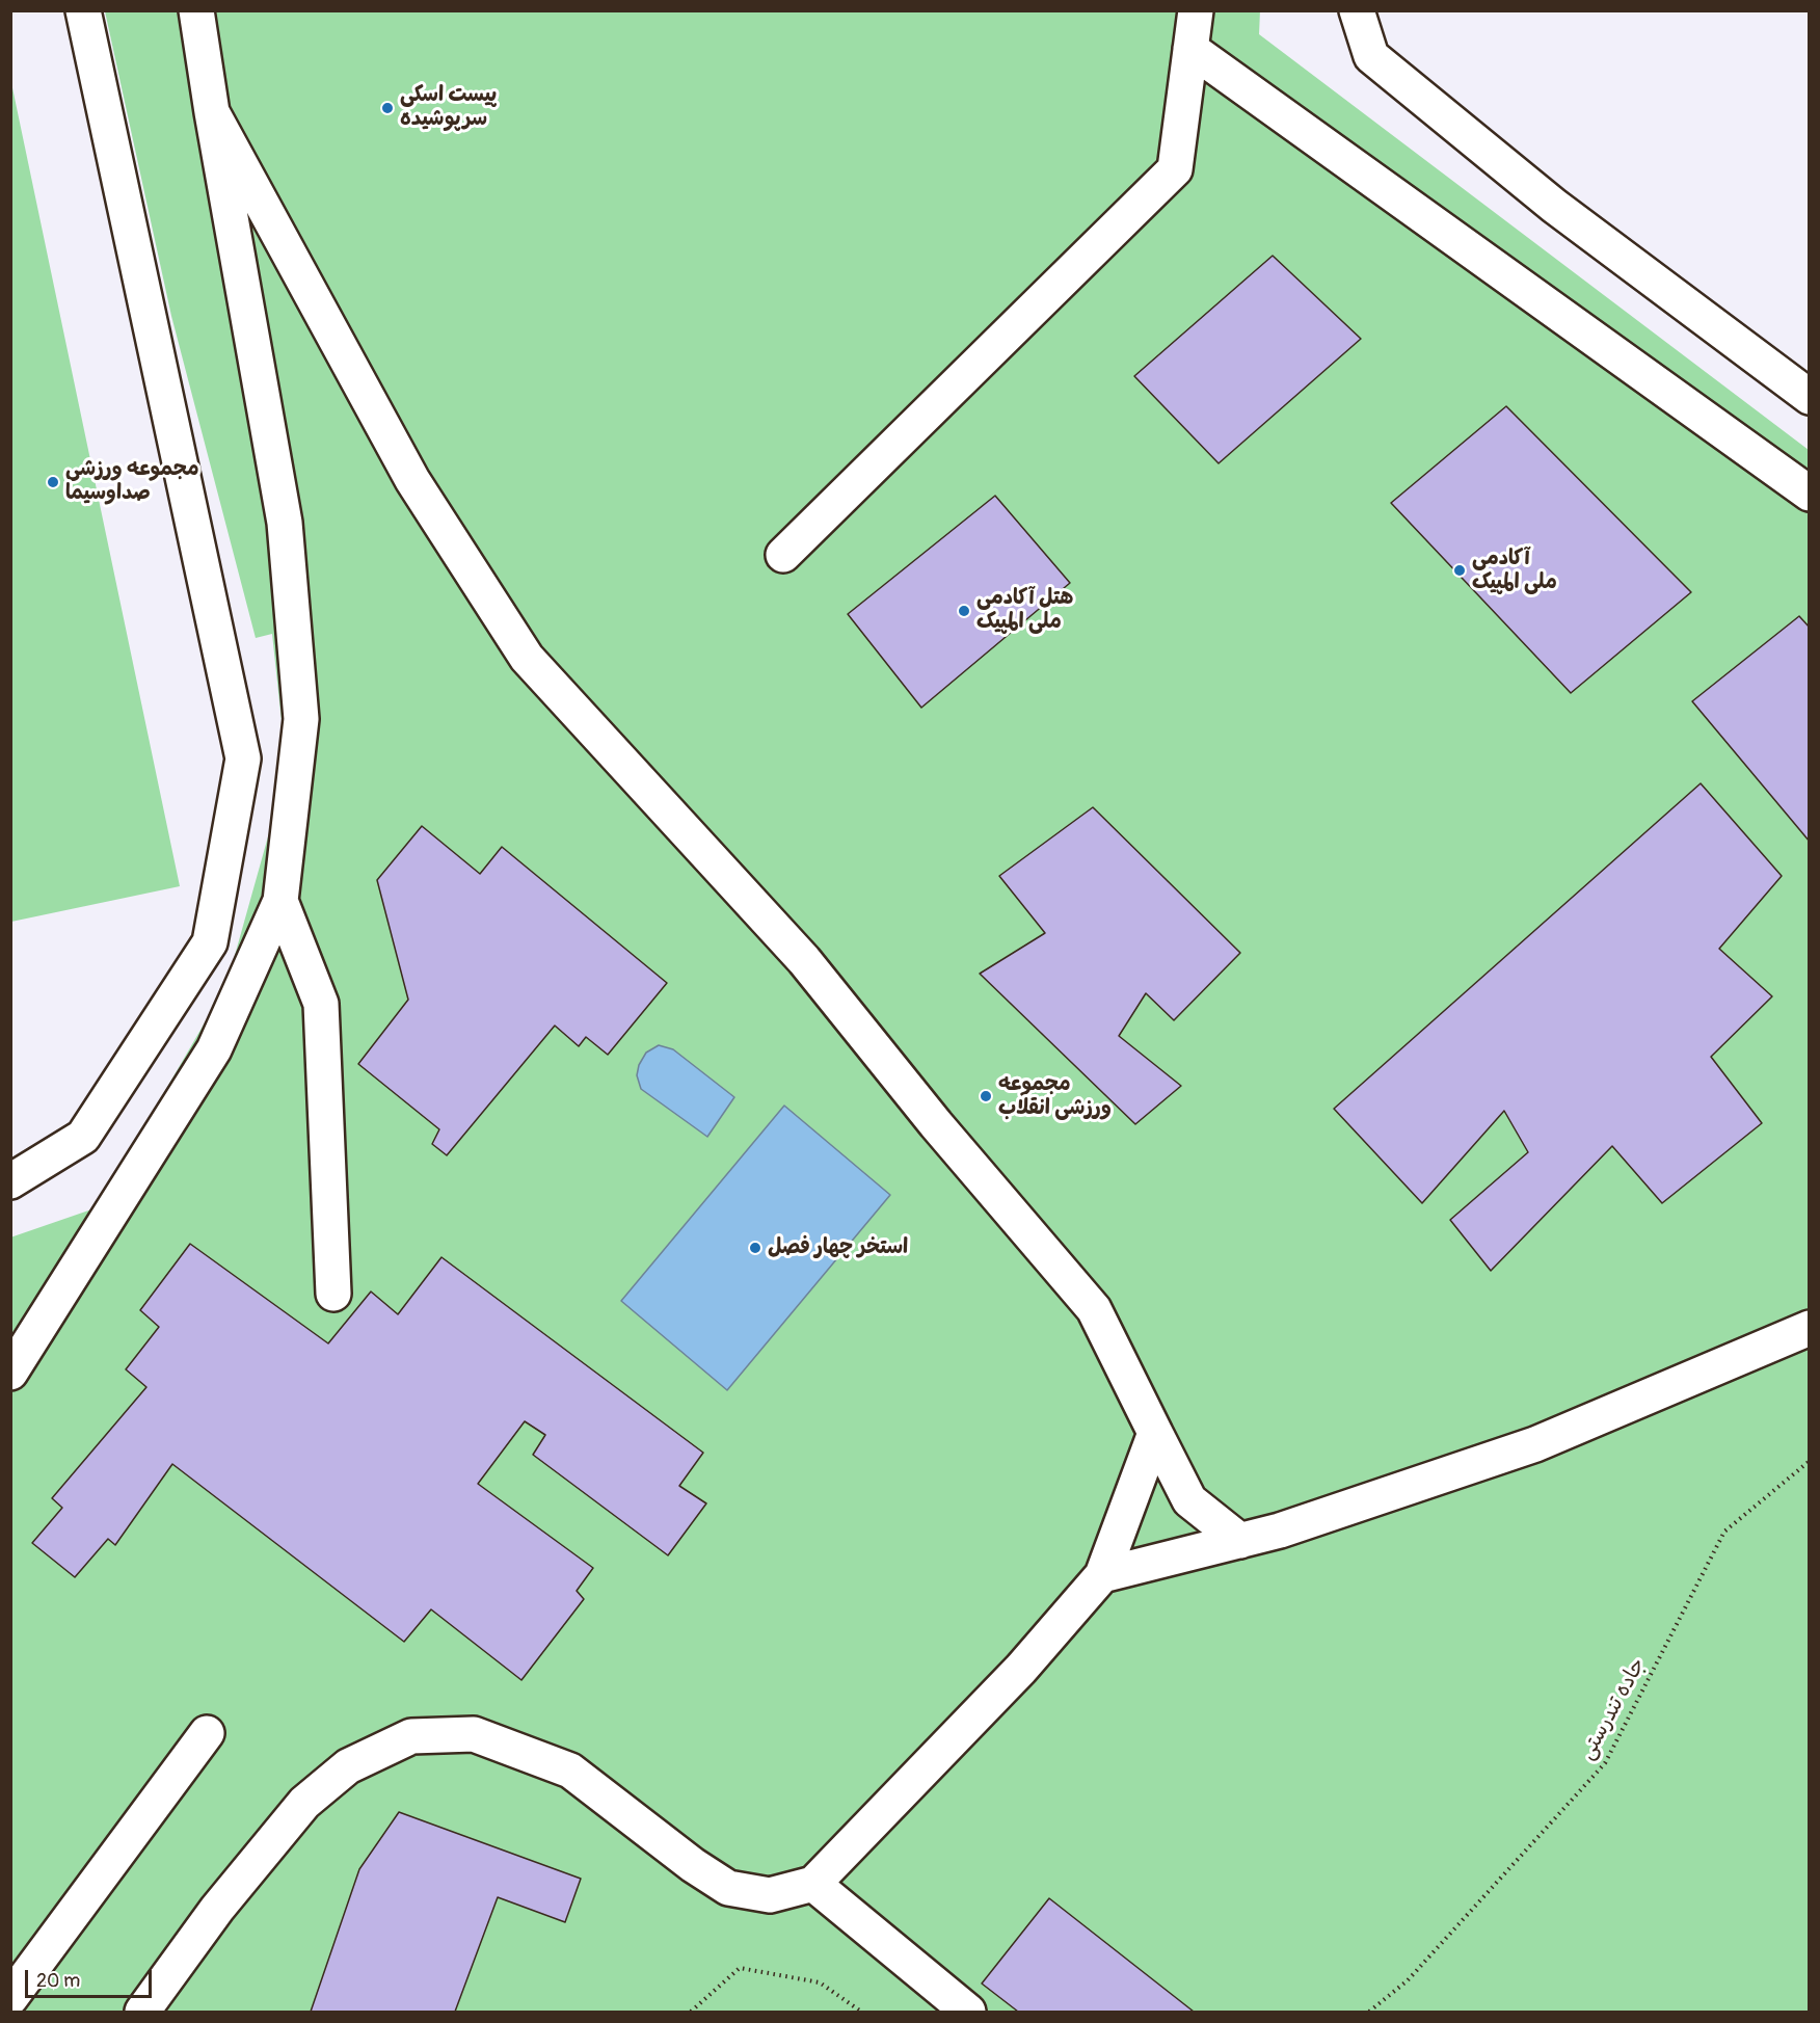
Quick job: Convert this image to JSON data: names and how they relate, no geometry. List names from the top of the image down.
{
  "streets": {
    "path": ["جاده تندرستی"]
  },
  "places": [
    "پیست اسکی سرپوشیده",
    "مجموعه ورزشی صداوسیما",
    "آکادمی ملی المپیک",
    "هتل آکادمی ملی المپیک",
    "مجموعه ورزشی انقلاب",
    "استخر چهار فصل"
  ],
  "scale_bar": "20 m"
}
